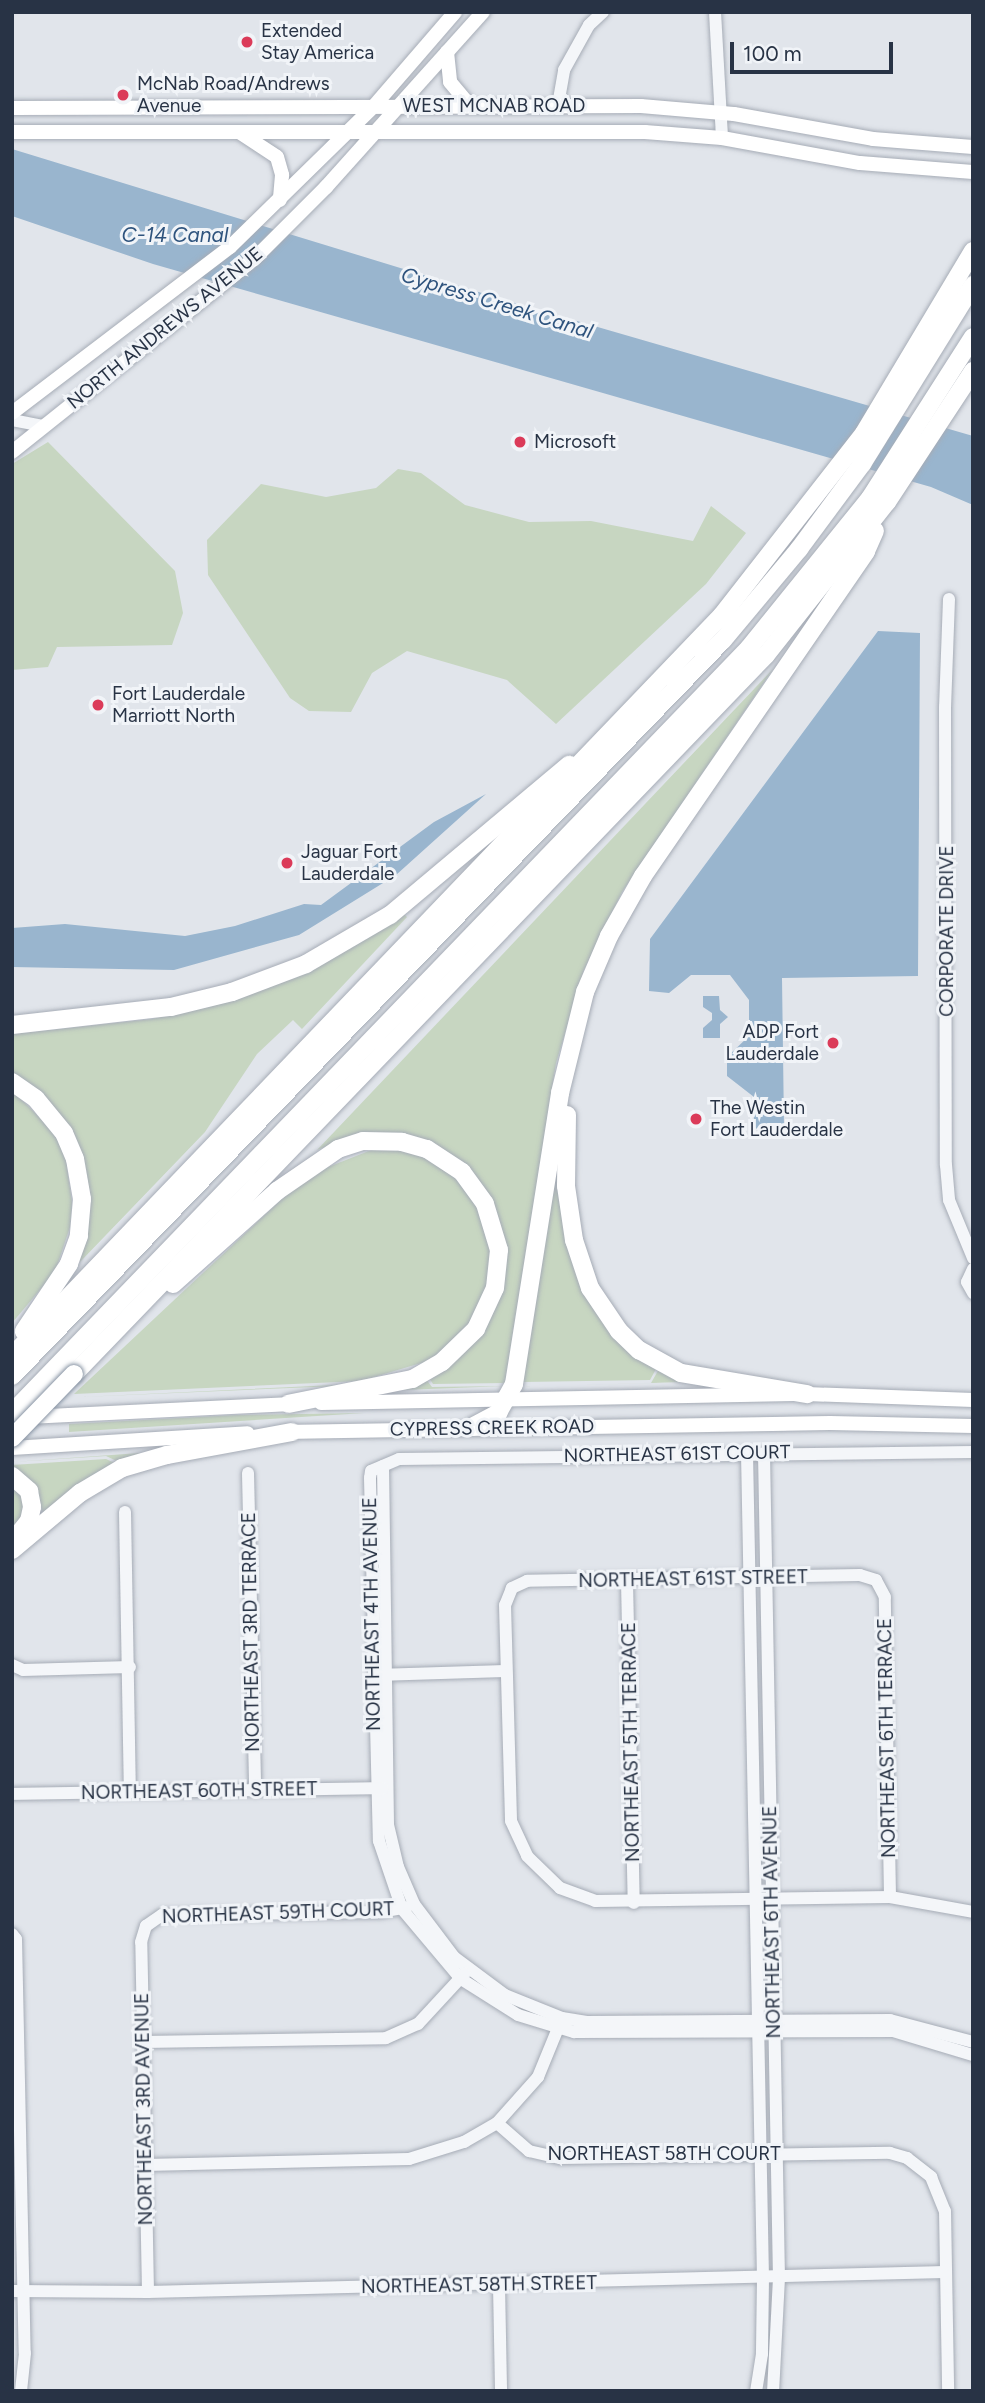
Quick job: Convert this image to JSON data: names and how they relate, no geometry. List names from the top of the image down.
{
  "streets": {
    "main road": ["WEST MCNAB ROAD", "NORTH ANDREWS AVENUE", "CYPRESS CREEK ROAD"],
    "street": [
      "CORPORATE DRIVE",
      "NORTHEAST 61ST COURT",
      "NORTHEAST 61ST STREET",
      "NORTHEAST 4TH AVENUE",
      "NORTHEAST 3RD TERRACE",
      "NORTHEAST 6TH TERRACE",
      "NORTHEAST 5TH TERRACE",
      "NORTHEAST 60TH STREET",
      "NORTHEAST 59TH COURT",
      "NORTHEAST 6TH AVENUE",
      "NORTHEAST 3RD AVENUE",
      "NORTHEAST 58TH COURT",
      "NORTHEAST 58TH STREET"
    ]
  },
  "crossings": [
    ["WEST MCNAB ROAD", "NORTH ANDREWS AVENUE"],
    ["NORTHEAST 61ST COURT", "NORTHEAST 4TH AVENUE"],
    ["NORTHEAST 61ST COURT", "NORTHEAST 6TH AVENUE"],
    ["NORTHEAST 61ST STREET", "NORTHEAST 6TH TERRACE"],
    ["NORTHEAST 61ST STREET", "NORTHEAST 5TH TERRACE"],
    ["NORTHEAST 61ST STREET", "NORTHEAST 6TH AVENUE"],
    ["NORTHEAST 4TH AVENUE", "NORTHEAST 60TH STREET"],
    ["NORTHEAST 4TH AVENUE", "NORTHEAST 59TH COURT"],
    ["NORTHEAST 4TH AVENUE", "NORTHEAST 6TH AVENUE"],
    ["NORTHEAST 3RD TERRACE", "NORTHEAST 60TH STREET"],
    ["NORTHEAST 59TH COURT", "NORTHEAST 3RD AVENUE"],
    ["NORTHEAST 6TH AVENUE", "NORTHEAST 58TH COURT"],
    ["NORTHEAST 6TH AVENUE", "NORTHEAST 58TH STREET"],
    ["NORTHEAST 3RD AVENUE", "NORTHEAST 58TH STREET"],
    ["NORTHEAST 58TH COURT", "NORTHEAST 58TH STREET"]
  ],
  "water": ["C-14 Canal", "Cypress Creek Canal"],
  "places": [
    "Extended Stay America",
    "McNab Road/Andrews Avenue",
    "Microsoft",
    "Fort Lauderdale Marriott North",
    "Jaguar Fort Lauderdale",
    "ADP Fort Lauderdale",
    "The Westin Fort Lauderdale"
  ],
  "scale_bar": "100 m"
}
